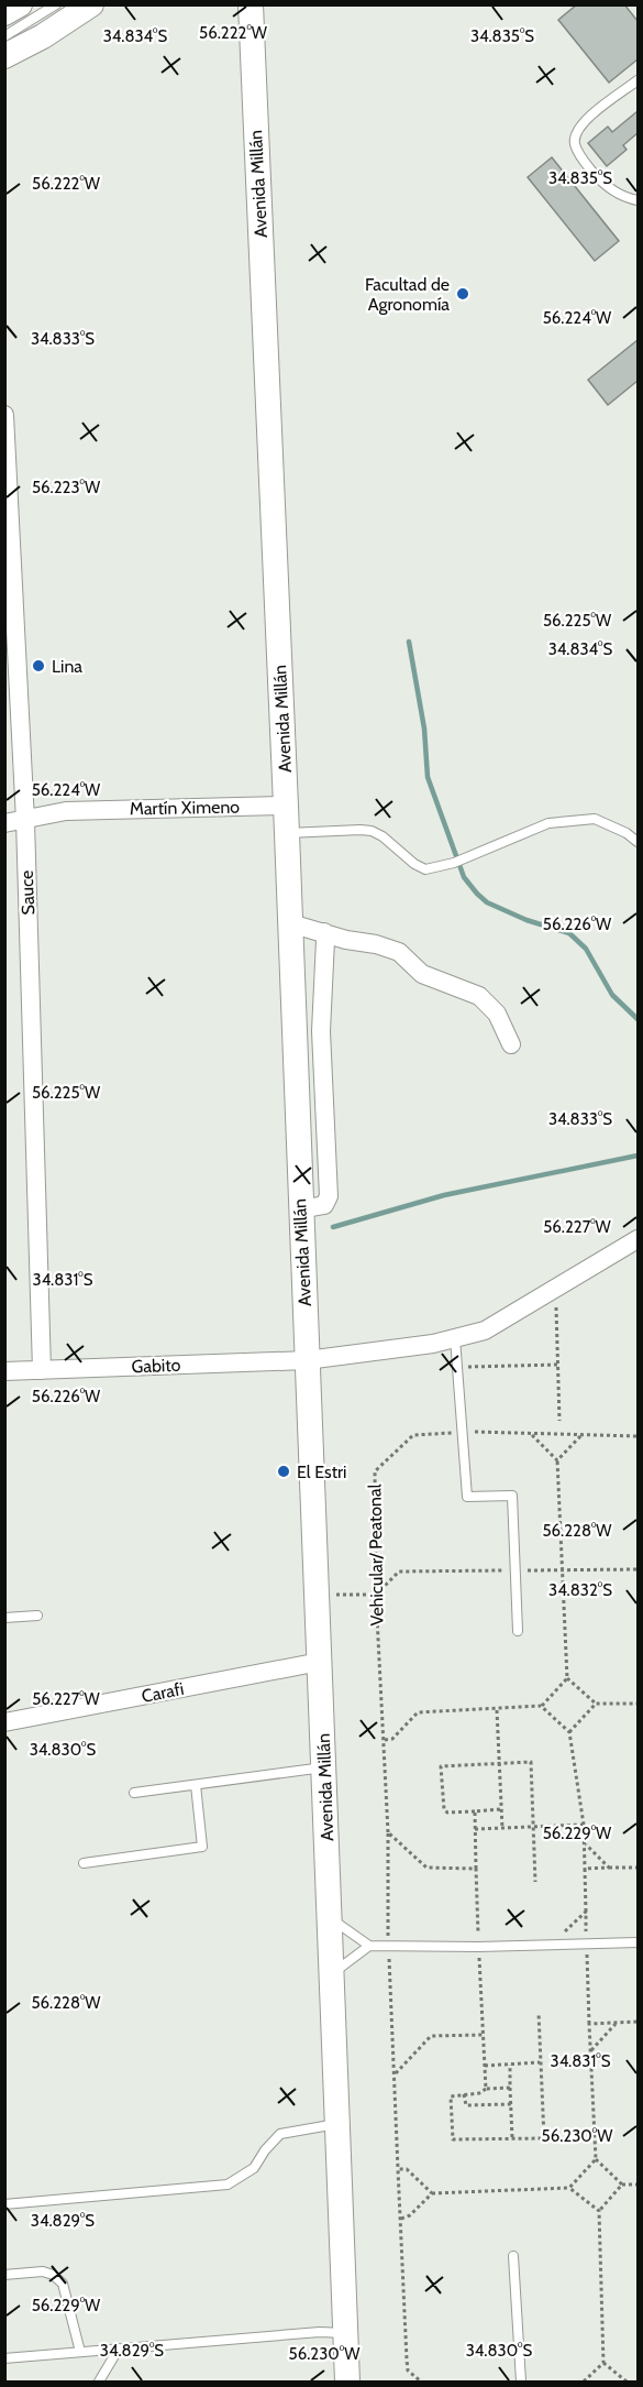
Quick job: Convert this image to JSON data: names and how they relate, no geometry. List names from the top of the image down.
{
  "streets": {
    "main road": ["Avenida Millán"],
    "street": [
      "Martín Ximeno",
      "Sauce",
      "Gabito",
      "Carafi"
    ],
    "path": ["Vehicular/ Peatonal"]
  },
  "crossings": [
    ["Avenida Millán", "Martín Ximeno"],
    ["Avenida Millán", "Gabito"],
    ["Avenida Millán", "Carafi"],
    ["Martín Ximeno", "Sauce"],
    ["Sauce", "Gabito"]
  ],
  "places": ["Facultad de Agronomía", "Lina", "El Estri"],
  "coordinates": [
    "56.222°W",
    "34.834°S",
    "34.835°S",
    "56.224°W",
    "34.833°S",
    "56.223°W",
    "56.225°W",
    "56.226°W",
    "56.227°W",
    "34.831°S",
    "56.228°W",
    "34.832°S",
    "34.830°S",
    "56.229°W",
    "56.230°W",
    "34.829°S"
  ]
}
